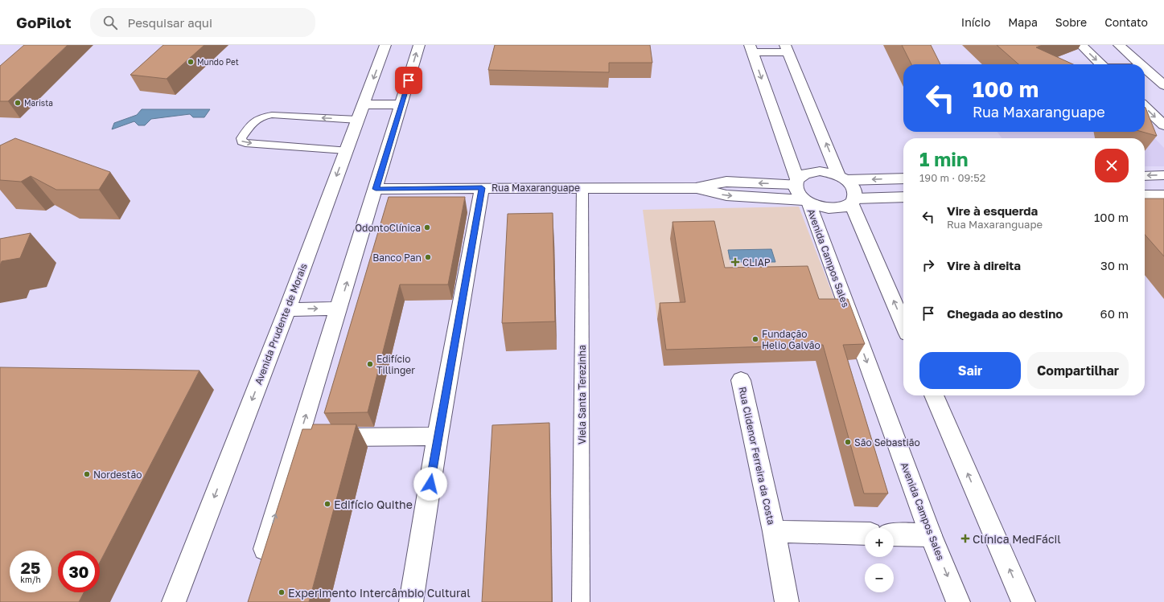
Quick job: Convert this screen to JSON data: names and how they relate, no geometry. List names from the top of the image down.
{
  "streets": {
    "street": [
      "Rua Maxaranguape",
      "Avenida Campos Sales",
      "Avenida Prudente de Morais",
      "Rua Clidenor Ferreira da Costa"
    ],
    "lane": ["Viela Santa Terezinha"]
  },
  "crossings": [
    ["Rua Maxaranguape", "Avenida Campos Sales"],
    ["Rua Maxaranguape", "Viela Santa Terezinha"]
  ],
  "places": {
    "other": [
      "Mundo Pet",
      "Marista",
      "OdontoClínica",
      "Banco Pan",
      "Fundação Helio Galvão",
      "Edifício Tillinger",
      "São Sebastião",
      "Nordestão",
      "Edifício Quithe",
      "Experimento Intercâmbio Cultural"
    ],
    "health": ["CLIAP", "Clínica MedFácil"]
  },
  "page": {
    "header": "GoPilot",
    "search": "Pesquisar aqui",
    "nav": [
      "Início",
      "Mapa",
      "Sobre",
      "Contato"
    ],
    "turn": ["100 m", "Rua Maxaranguape"],
    "heading": ["1 min", "190 m · 09:52"],
    "list": [
      {
        "name": "Vire à esquerda",
        "note": "Rua Maxaranguape",
        "value": "100 m"
      },
      {
        "name": "Vire à direita",
        "value": "30 m"
      },
      {
        "name": "Chegada ao destino",
        "value": "60 m"
      }
    ],
    "buttons": ["Sair", "Compartilhar"],
    "map_buttons": ["+", "−"],
    "speed": "25 km/h",
    "limit": "30"
  }
}
